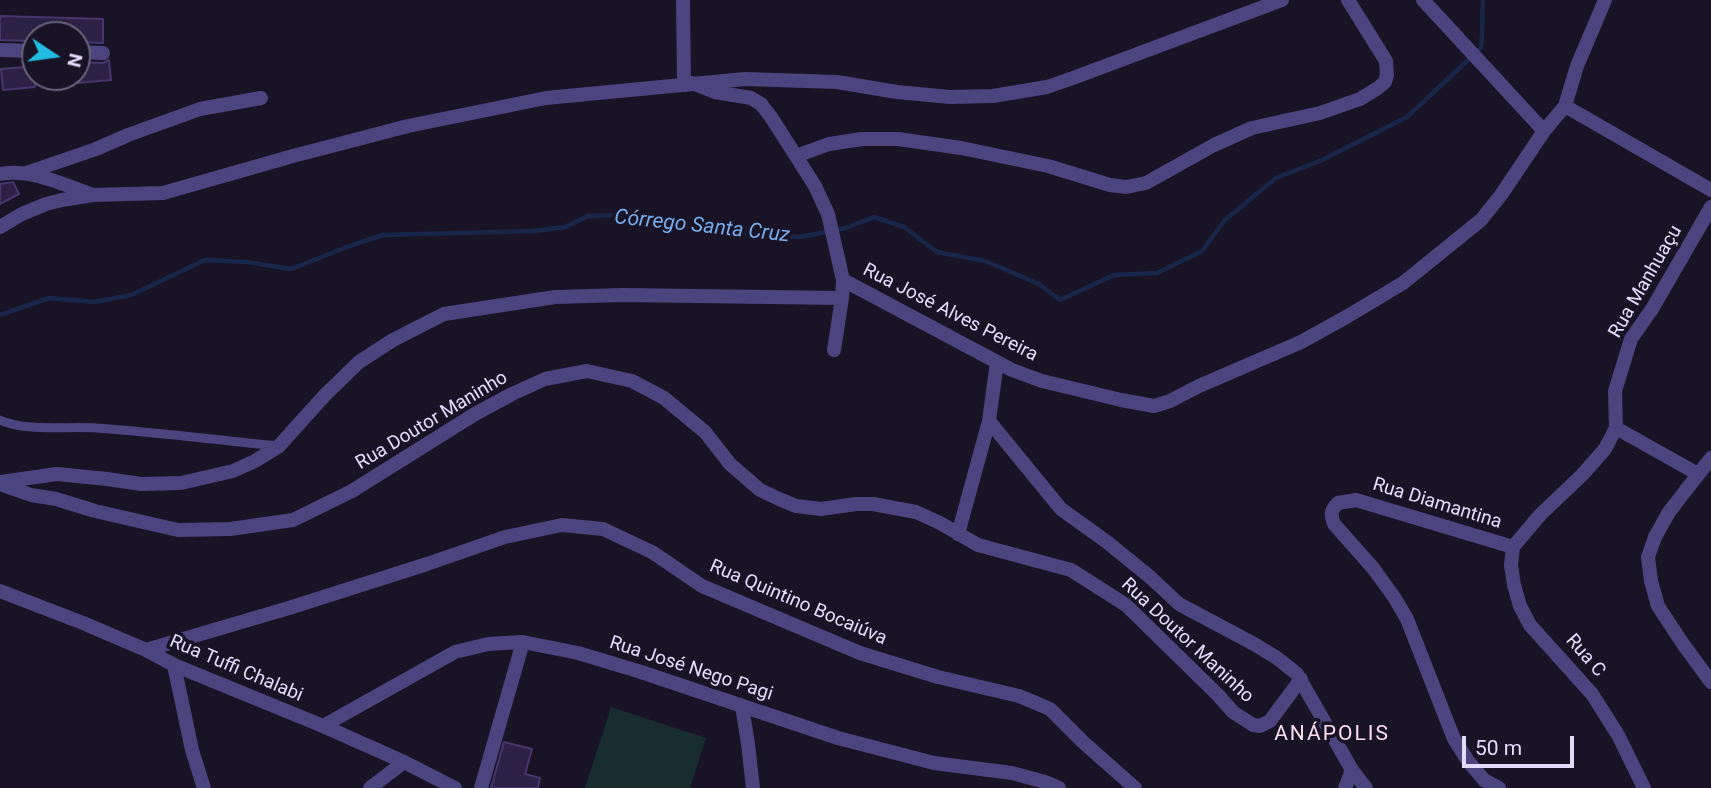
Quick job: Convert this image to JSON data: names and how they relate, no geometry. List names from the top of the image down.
{
  "streets": {
    "street": [
      "Rua Manhuaçu",
      "Rua José Alves Pereira",
      "Rua Doutor Maninho",
      "Rua Diamantina",
      "Rua Quintino Bocaiúva",
      "Rua C",
      "Rua Tuffi Chalabi",
      "Rua José Nego Pagi"
    ]
  },
  "crossings": [
    ["Rua José Alves Pereira", "Rua Doutor Maninho"],
    ["Rua Diamantina", "Rua C"],
    ["Rua Quintino Bocaiúva", "Rua Tuffi Chalabi"],
    ["Rua Tuffi Chalabi", "Rua José Nego Pagi"]
  ],
  "districts": ["ANÁPOLIS"],
  "water": ["Córrego Santa Cruz"],
  "scale_bar": "50 m",
  "north": "right"
}
